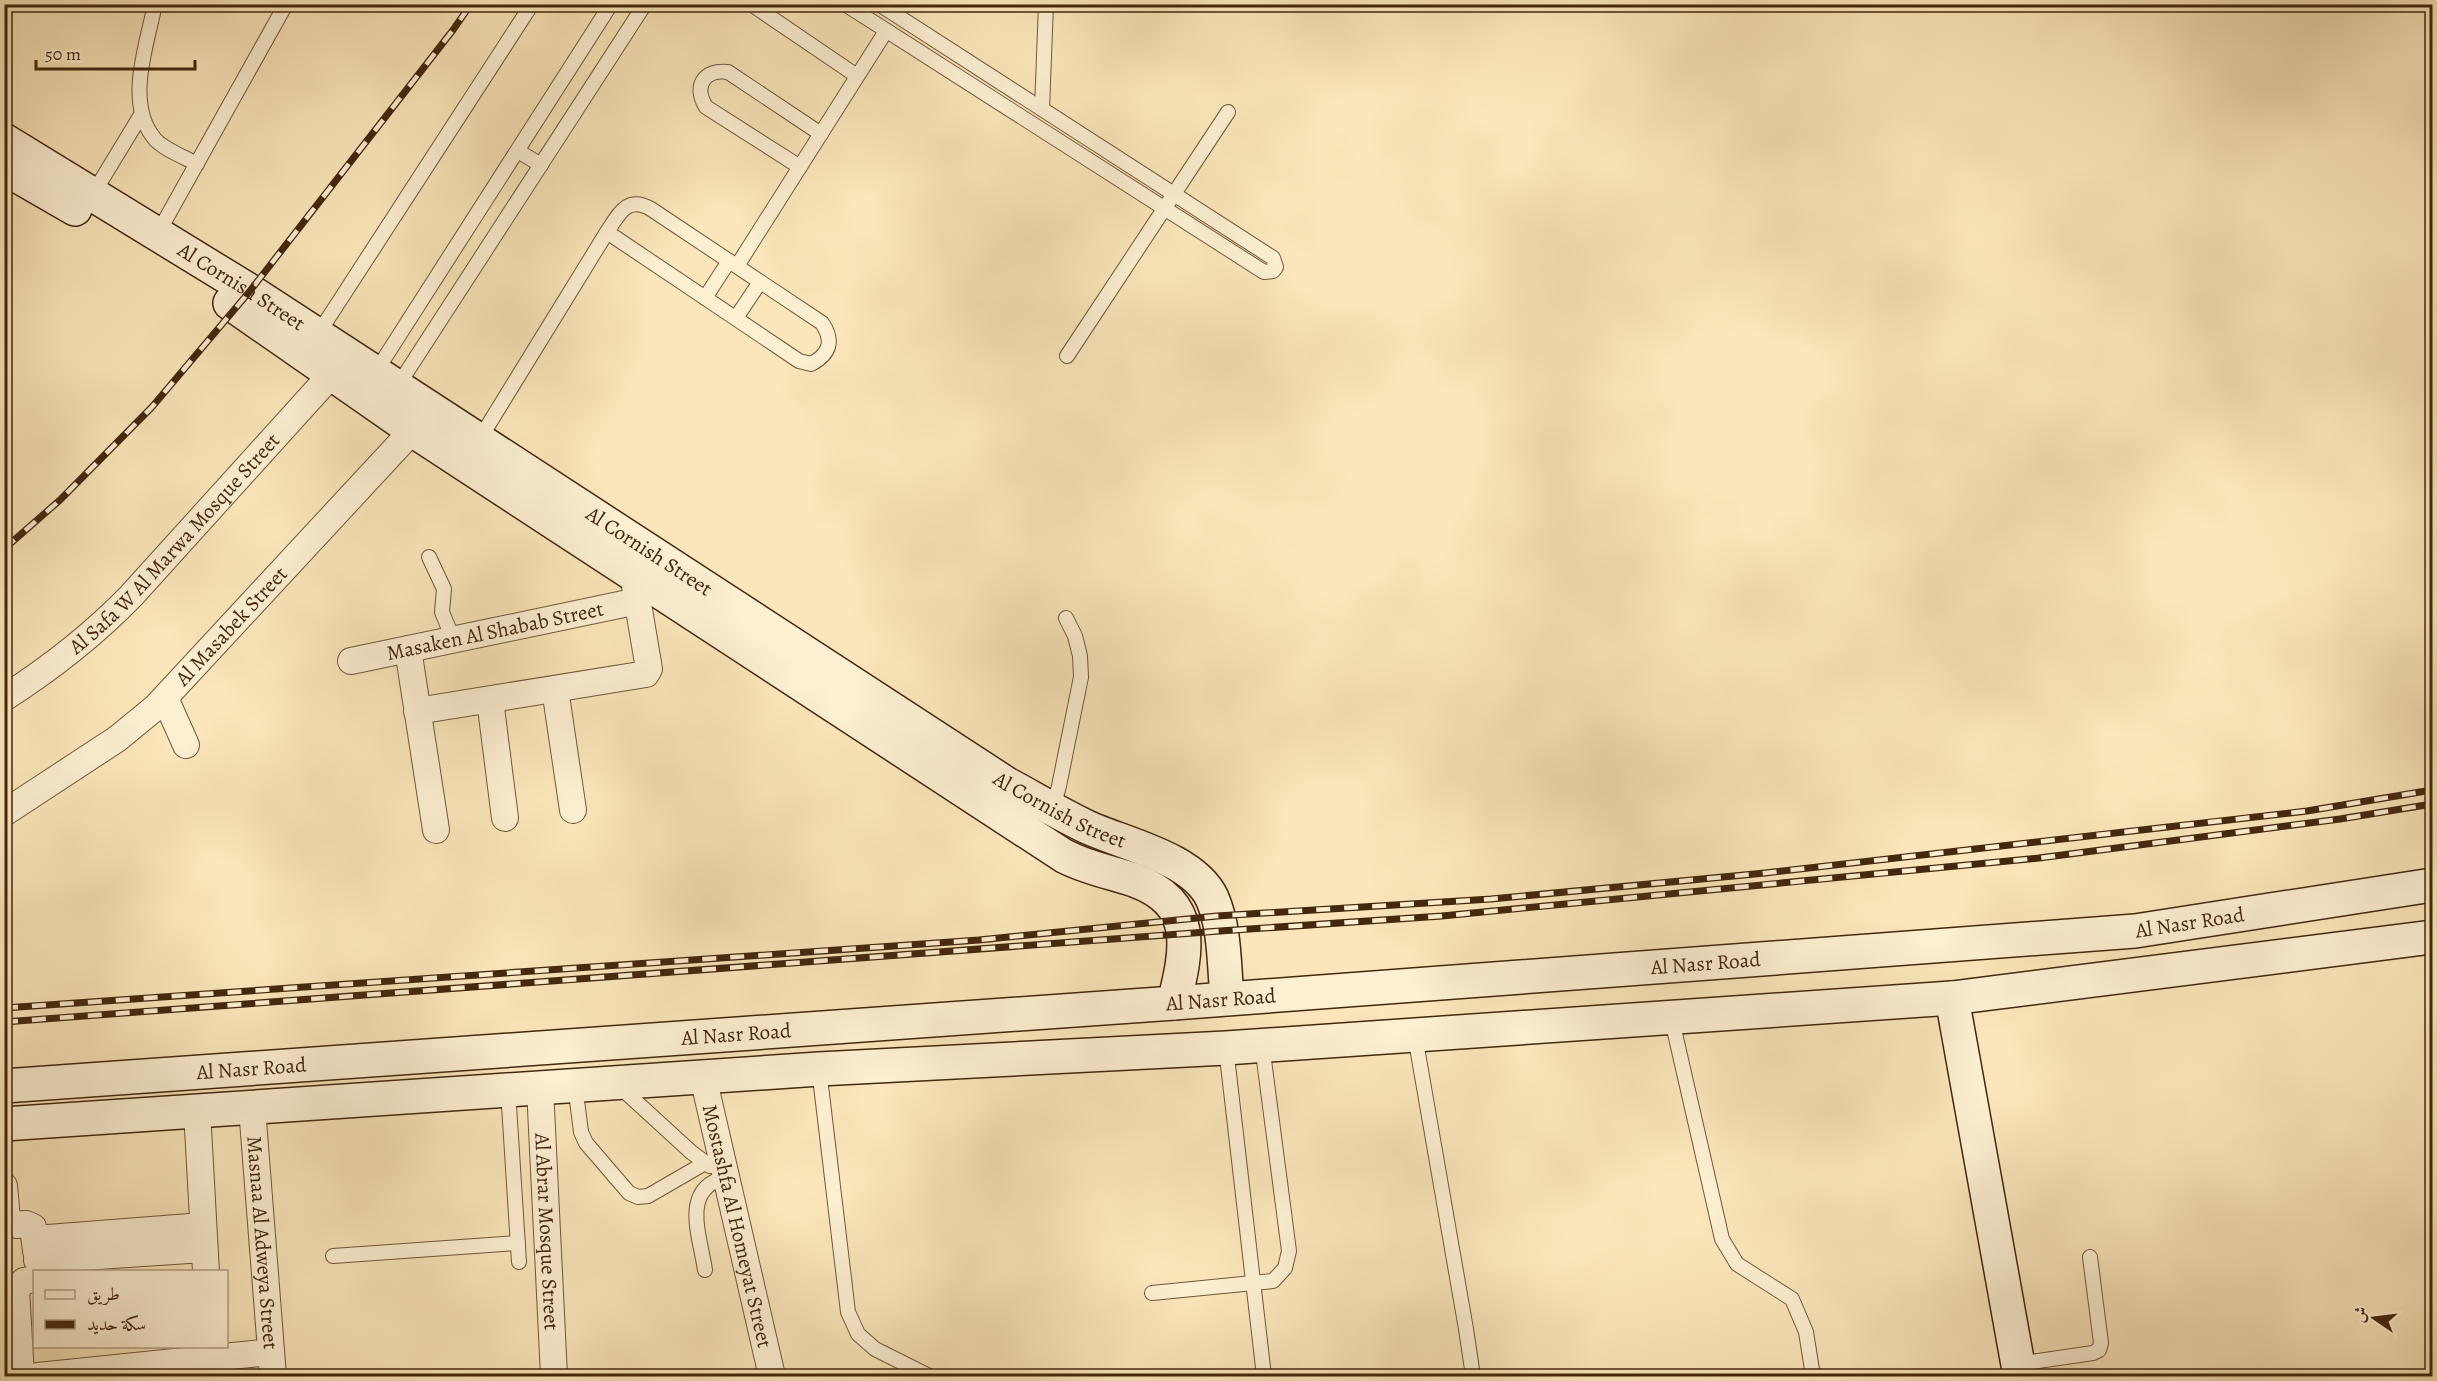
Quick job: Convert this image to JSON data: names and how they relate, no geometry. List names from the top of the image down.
{
  "streets": {
    "main road": ["Al Cornish Street", "Al Nasr Road"],
    "street": [
      "Al Safa W Al Marwa Mosque Street",
      "Al Masabek Street",
      "Masaken Al Shabab Street",
      "Mostashfa Al Homeyat Street",
      "Al Abrar Mosque Street",
      "Masnaa Al Adweya Street"
    ]
  },
  "crossings": [
    ["Al Cornish Street", "Al Safa W Al Marwa Mosque Street"],
    ["Al Cornish Street", "Al Masabek Street"],
    ["Al Cornish Street", "Masaken Al Shabab Street"],
    ["Al Cornish Street", "Al Nasr Road"],
    ["Al Nasr Road", "Mostashfa Al Homeyat Street"],
    ["Al Nasr Road", "Al Abrar Mosque Street"],
    ["Al Nasr Road", "Masnaa Al Adweya Street"]
  ],
  "legend": ["طريق", "سكة حديد"],
  "scale_bar": "50 m",
  "north": "left"
}
